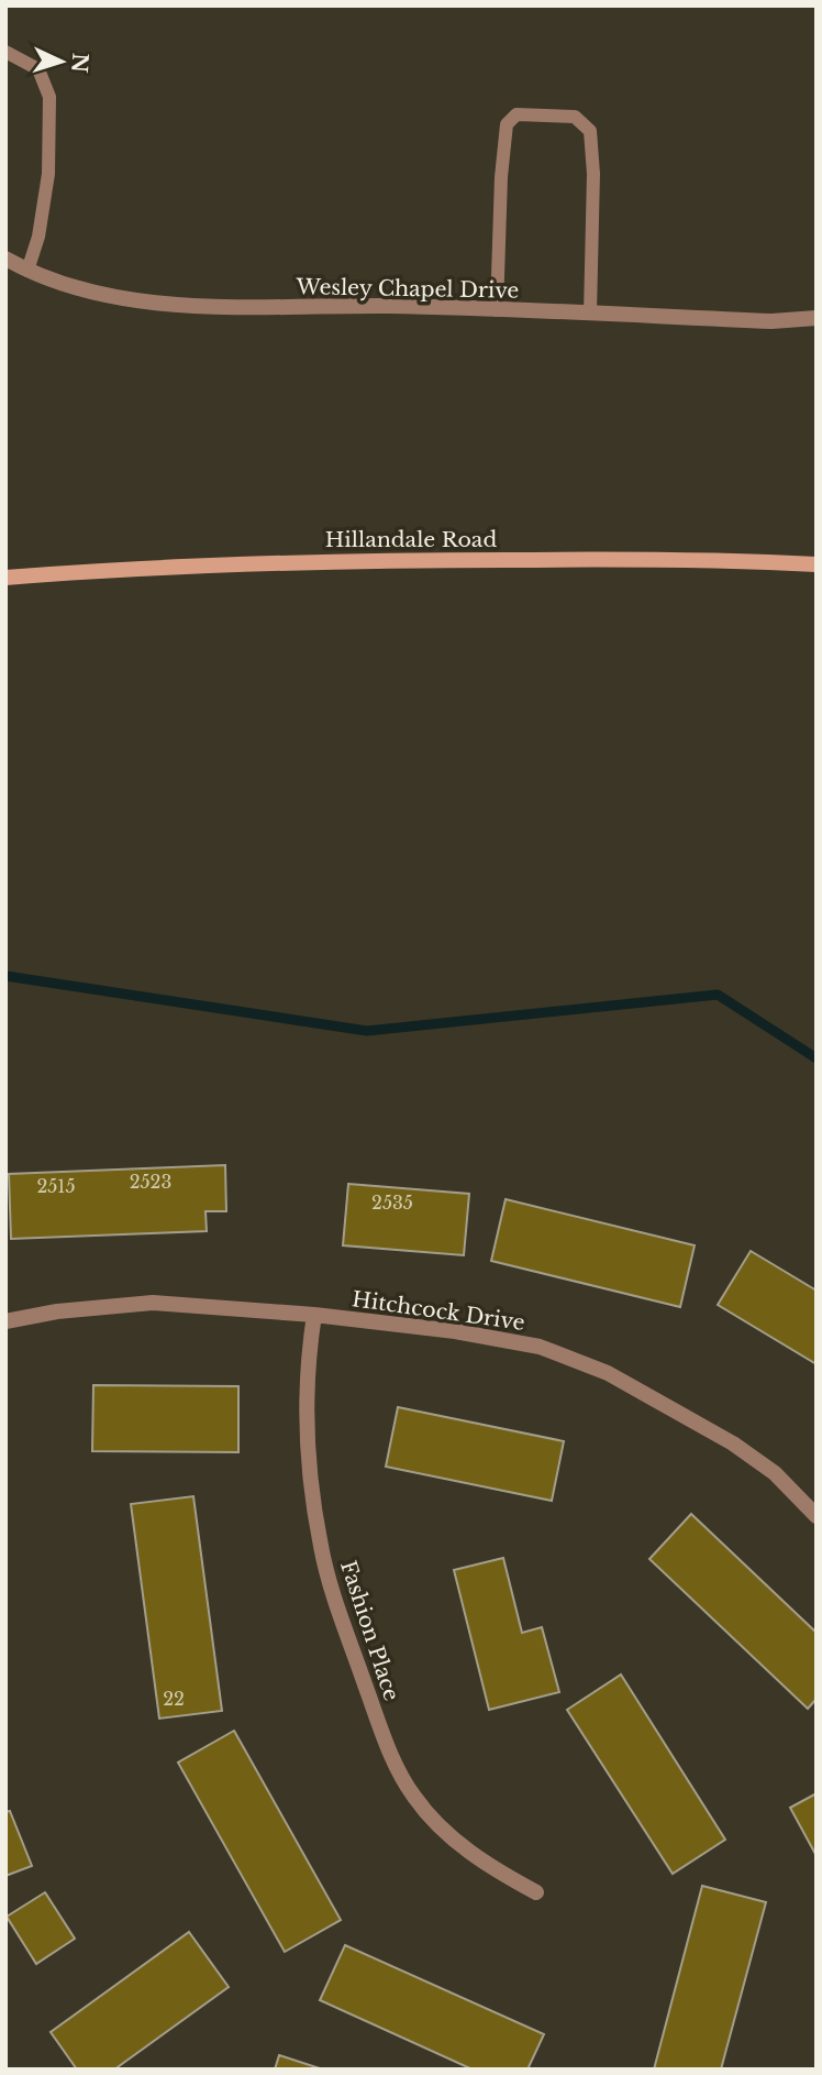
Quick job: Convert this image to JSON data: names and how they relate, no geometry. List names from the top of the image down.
{
  "streets": {
    "street": [
      "Wesley Chapel Drive",
      "Hillandale Road",
      "Hitchcock Drive",
      "Fashion Place"
    ]
  },
  "crossings": [
    ["Hitchcock Drive", "Fashion Place"]
  ],
  "house_numbers": [
    "2523",
    "2515",
    "2535",
    "22"
  ],
  "north": "right"
}
